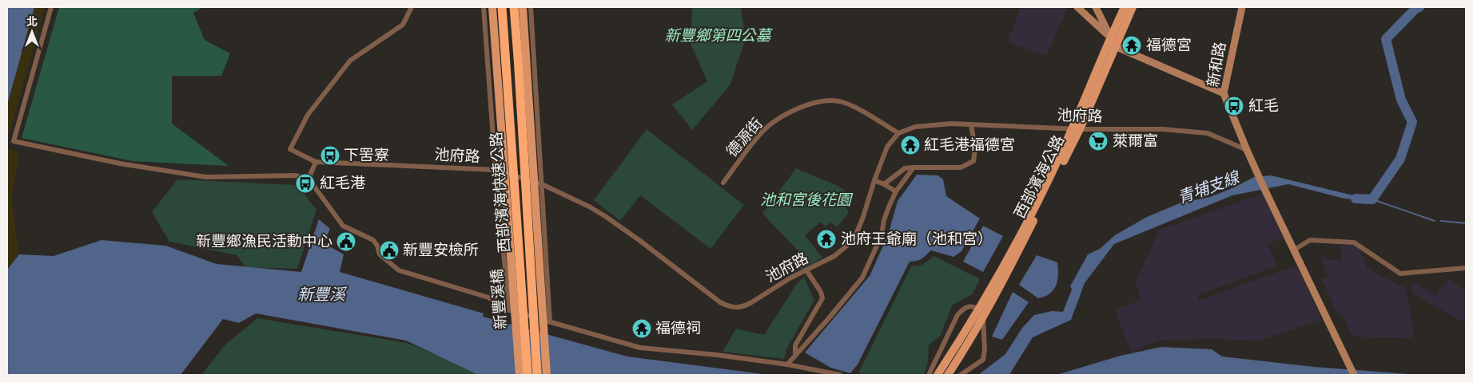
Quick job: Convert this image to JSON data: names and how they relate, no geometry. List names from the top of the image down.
{
  "streets": {
    "highway": ["西部濱海快速公路"],
    "main road": ["西部濱海公路", "新豐溪橋"],
    "street": ["新和路", "池府路", "德源街"]
  },
  "crossings": [
    ["新和路", "池府路"],
    ["池府路", "德源街"],
    ["池府路", "西部濱海公路"]
  ],
  "water": ["青埔支線", "新豐溪"],
  "parks": ["新豐鄉第四公墓", "池和宮後花園"],
  "places": {
    "temple": [
      "福德宮",
      "紅毛港福德宮",
      "池府王爺廟（池和宮）",
      "福德祠"
    ],
    "bus stop": ["紅毛", "下罟寮", "紅毛港"],
    "supermarket": ["萊爾富"],
    "public building": ["新豐鄉漁民活動中心", "新豐安檢所"]
  },
  "north": "top"
}
